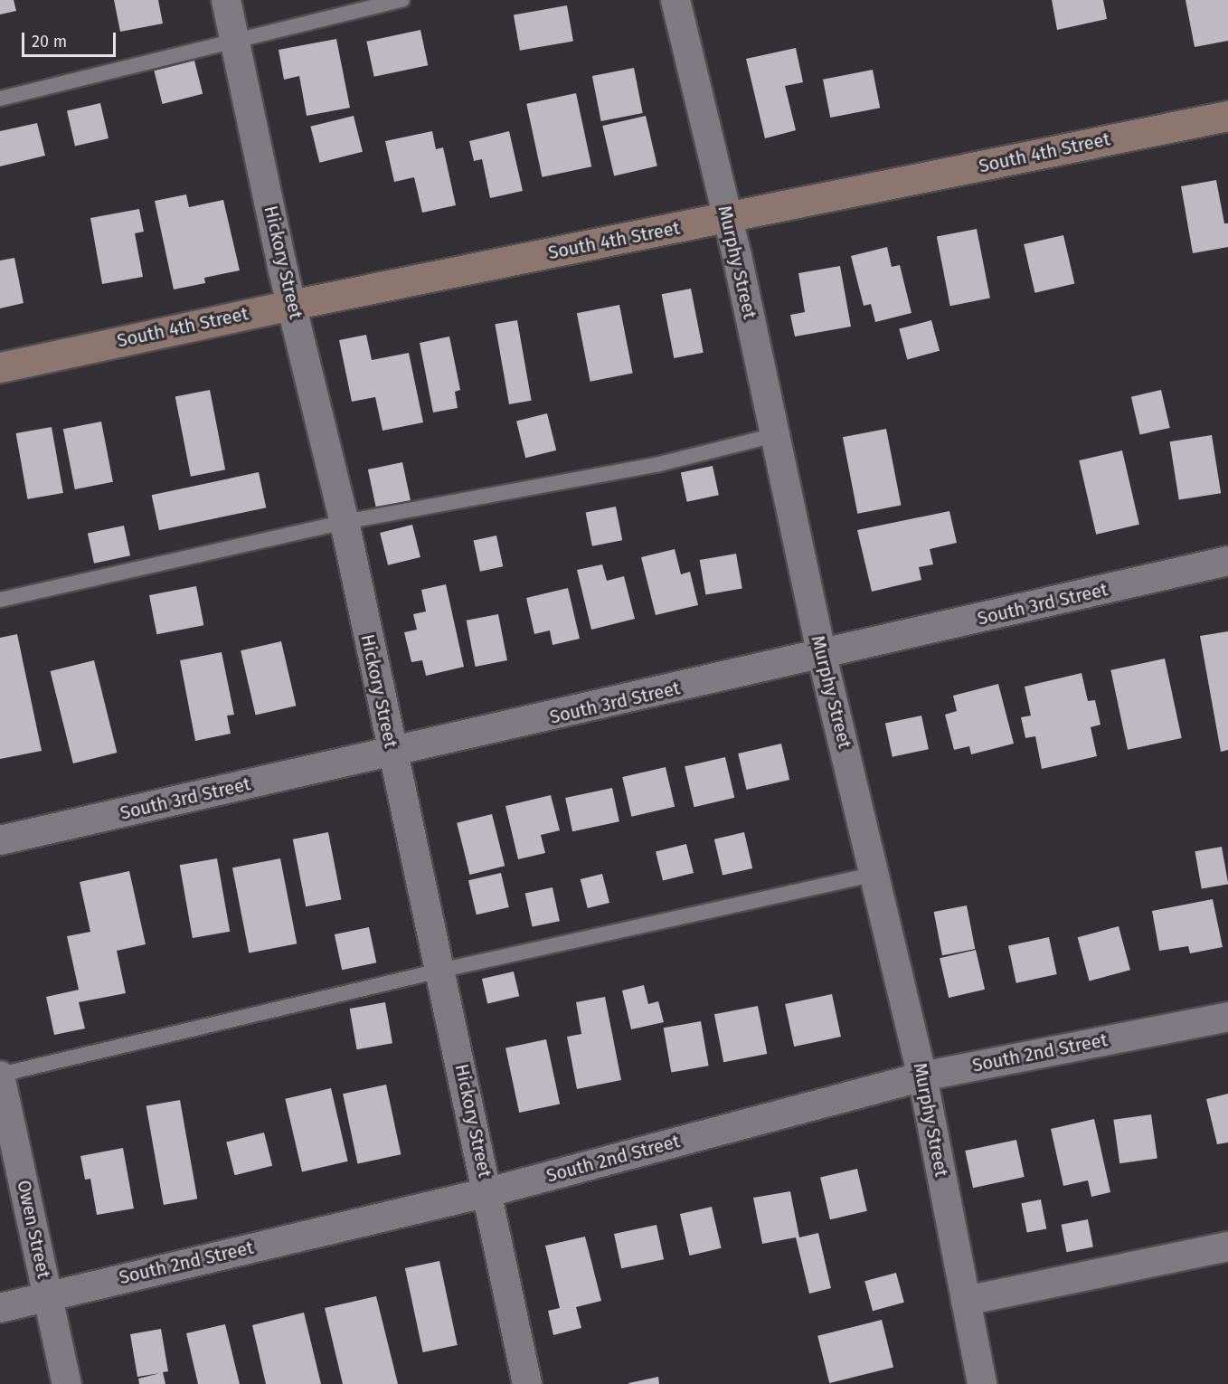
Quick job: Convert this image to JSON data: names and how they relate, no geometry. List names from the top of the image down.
{
  "streets": {
    "main road": ["South 4th Street"],
    "street": [
      "Hickory Street",
      "Murphy Street",
      "South 3rd Street",
      "South 2nd Street",
      "Owen Street"
    ]
  },
  "crossings": [
    ["South 4th Street", "Hickory Street"],
    ["South 4th Street", "Murphy Street"],
    ["Hickory Street", "South 3rd Street"],
    ["Hickory Street", "South 2nd Street"],
    ["Murphy Street", "South 3rd Street"],
    ["Murphy Street", "South 2nd Street"],
    ["South 2nd Street", "Owen Street"]
  ],
  "scale_bar": "20 m"
}
